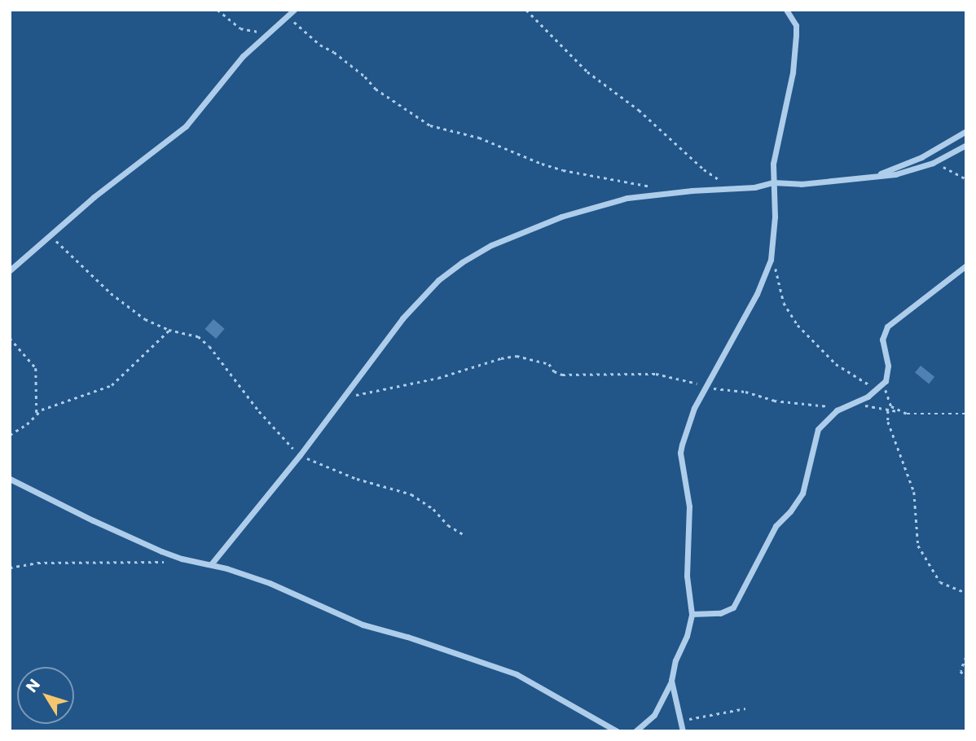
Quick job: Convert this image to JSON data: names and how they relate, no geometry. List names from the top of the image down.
{
  "north": "top left"
}
